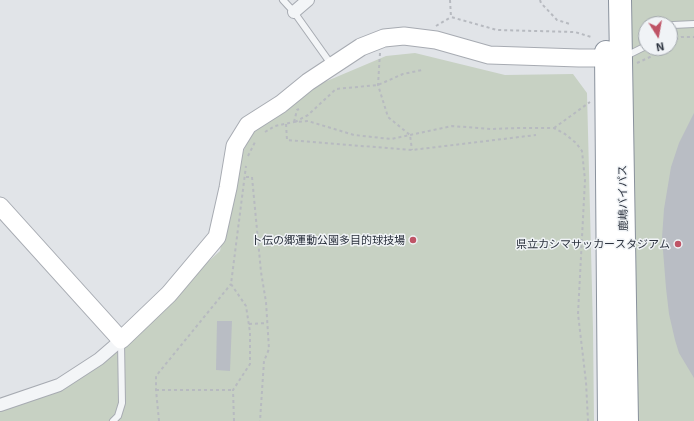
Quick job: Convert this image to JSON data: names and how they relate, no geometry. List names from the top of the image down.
{
  "streets": {
    "highway": ["鹿嶋バイパス"]
  },
  "places": ["卜伝の郷運動公園多目的球技場", "県立カシマサッカースタジアム"],
  "north": "bottom"
}
